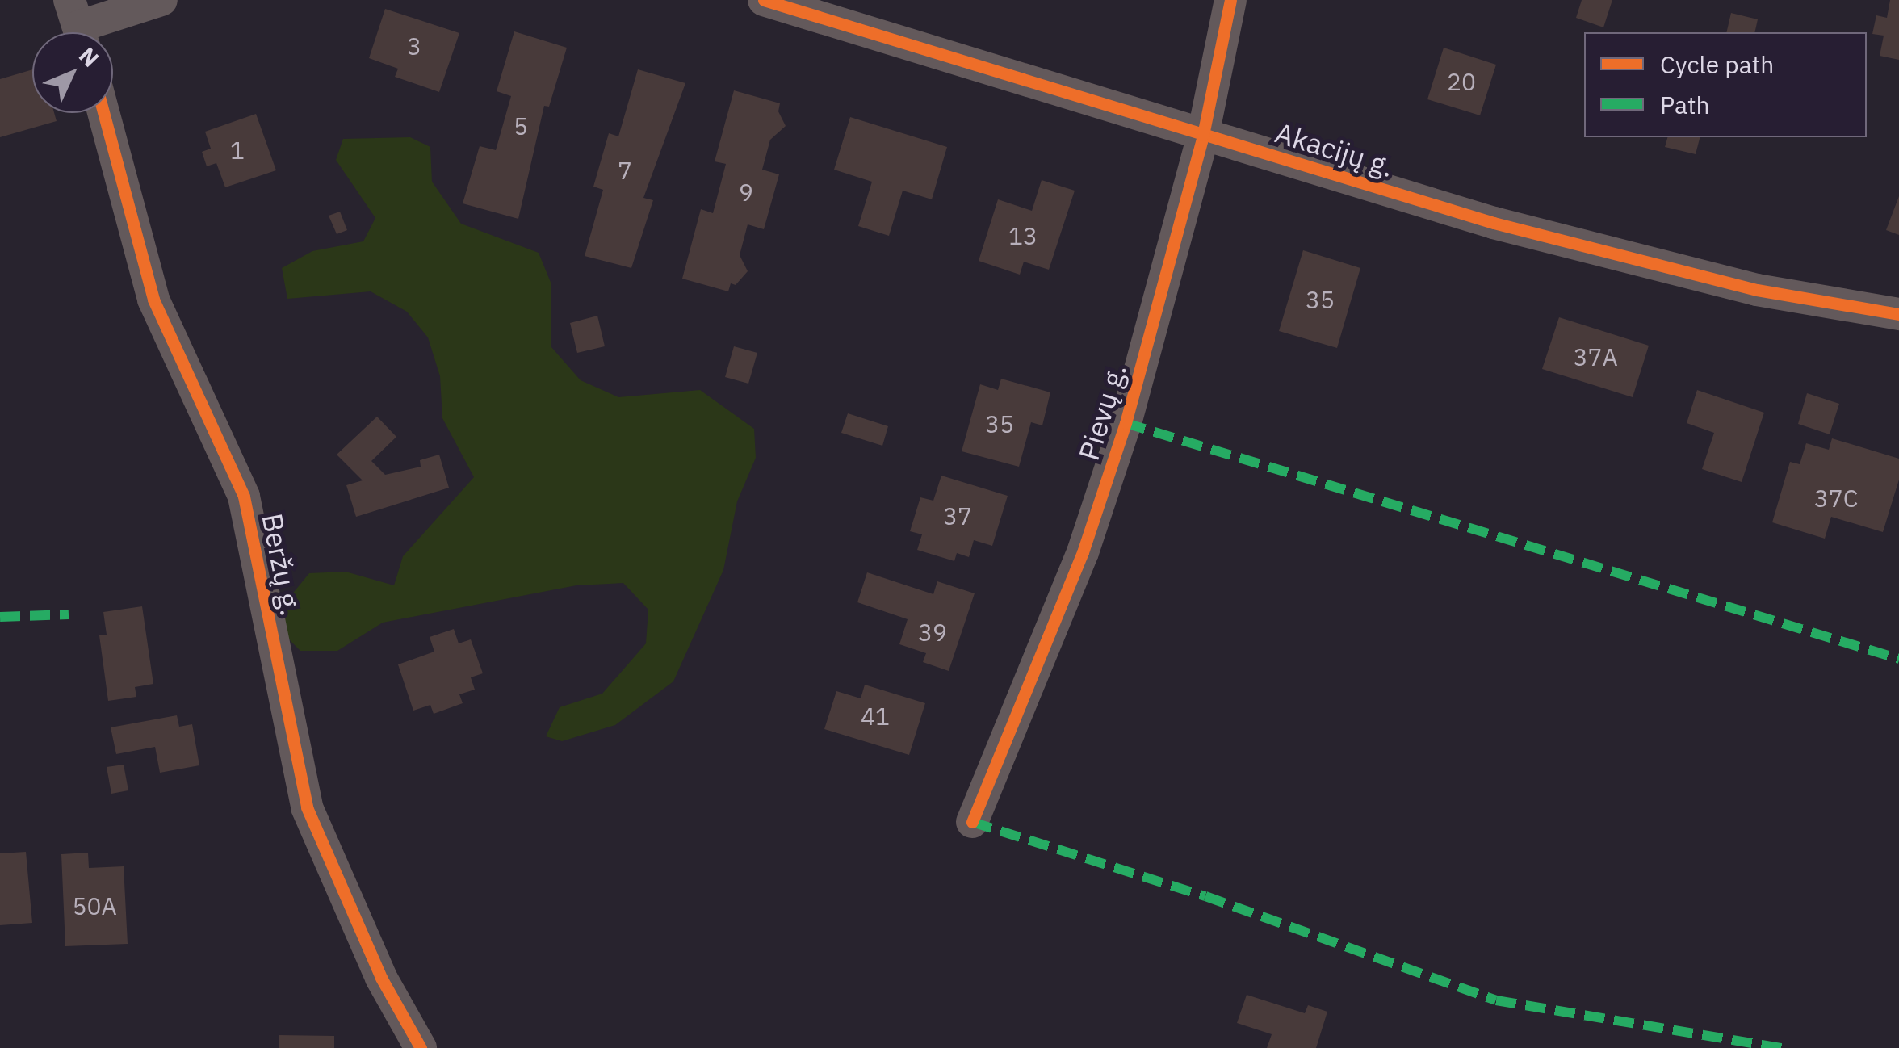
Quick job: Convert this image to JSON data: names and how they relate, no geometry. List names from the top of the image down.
{
  "streets": {
    "street": ["Akacijų g.", "Pievų g.", "Beržų g."]
  },
  "crossings": [
    ["Akacijų g.", "Pievų g."]
  ],
  "house_numbers": [
    "3",
    "20",
    "5",
    "1",
    "7",
    "9",
    "13",
    "35",
    "37A",
    "35",
    "37C",
    "37",
    "39",
    "41",
    "50A"
  ],
  "legend": ["Cycle path", "Path"],
  "north": "top right"
}
